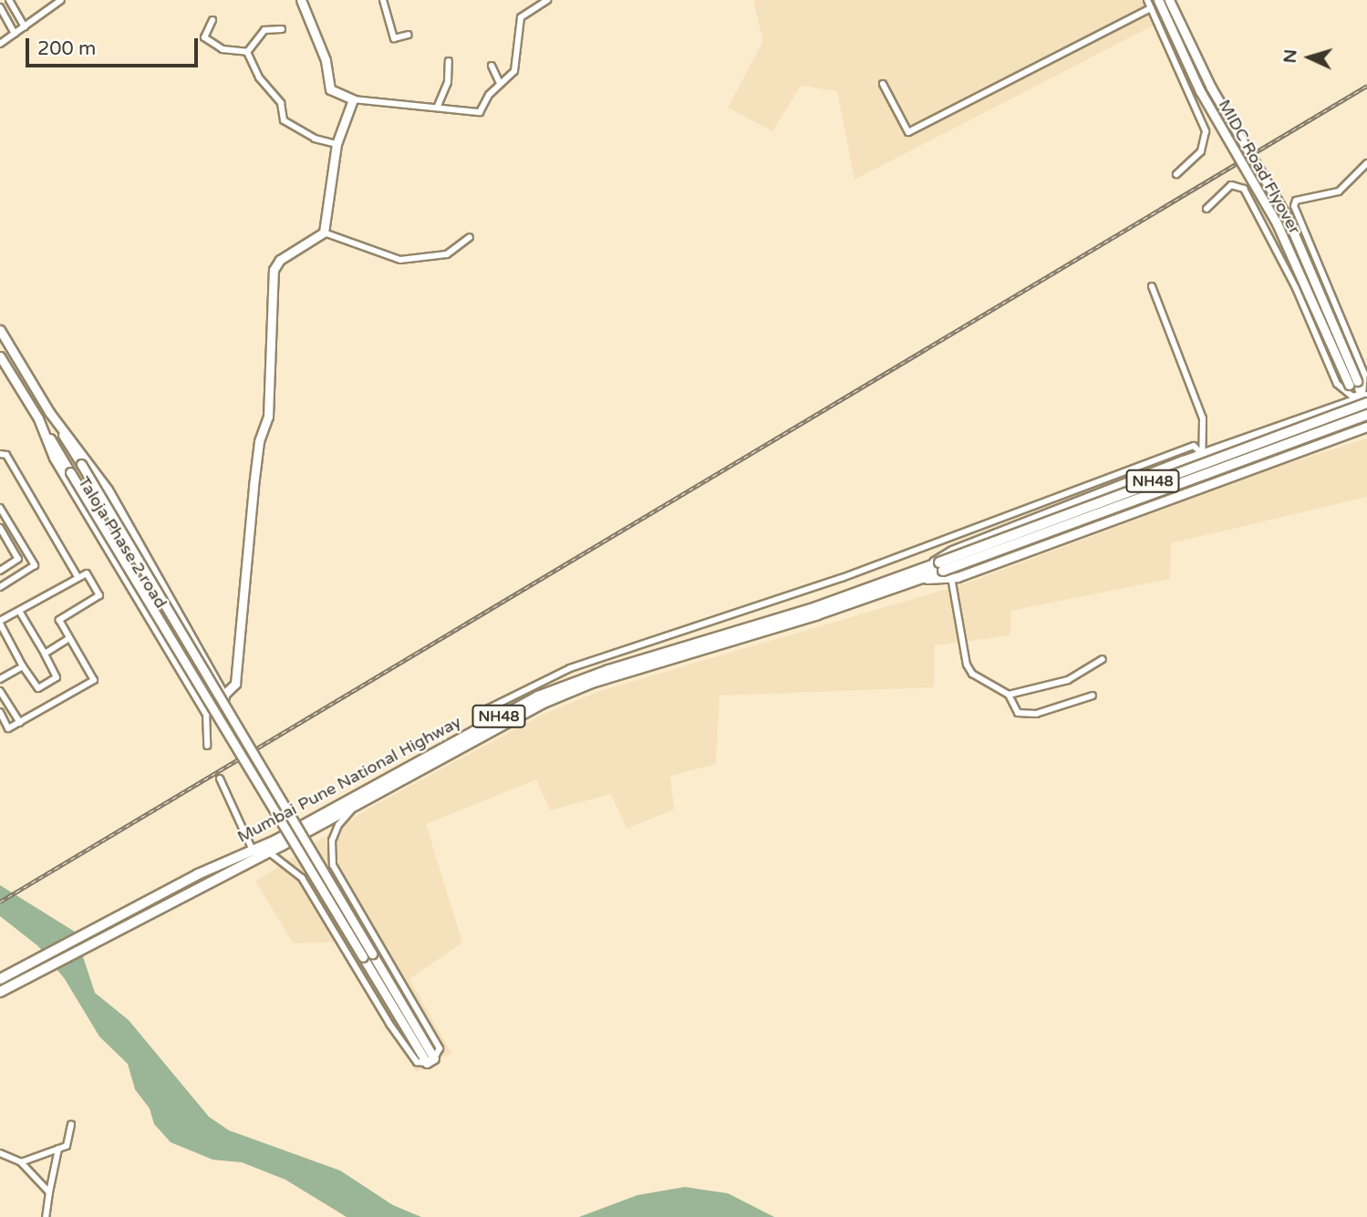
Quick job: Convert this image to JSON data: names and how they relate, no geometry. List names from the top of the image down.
{
  "streets": {
    "highway": ["NH48", "Mumbai Pune National Highway"],
    "street": ["MIDC Road Flyover", "Taloja Phase 2 road"]
  },
  "crossings": [
    ["NH48", "Mumbai Pune National Highway"]
  ],
  "scale_bar": "200 m",
  "north": "left"
}
